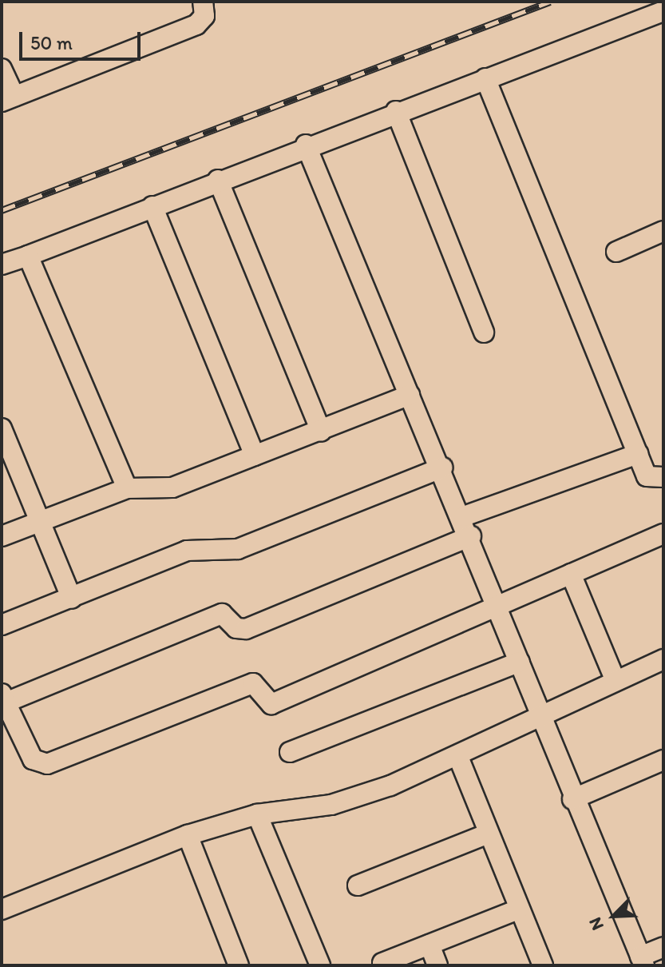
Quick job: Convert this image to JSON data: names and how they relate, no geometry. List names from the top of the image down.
{
  "scale_bar": "50 m",
  "north": "bottom left"
}
